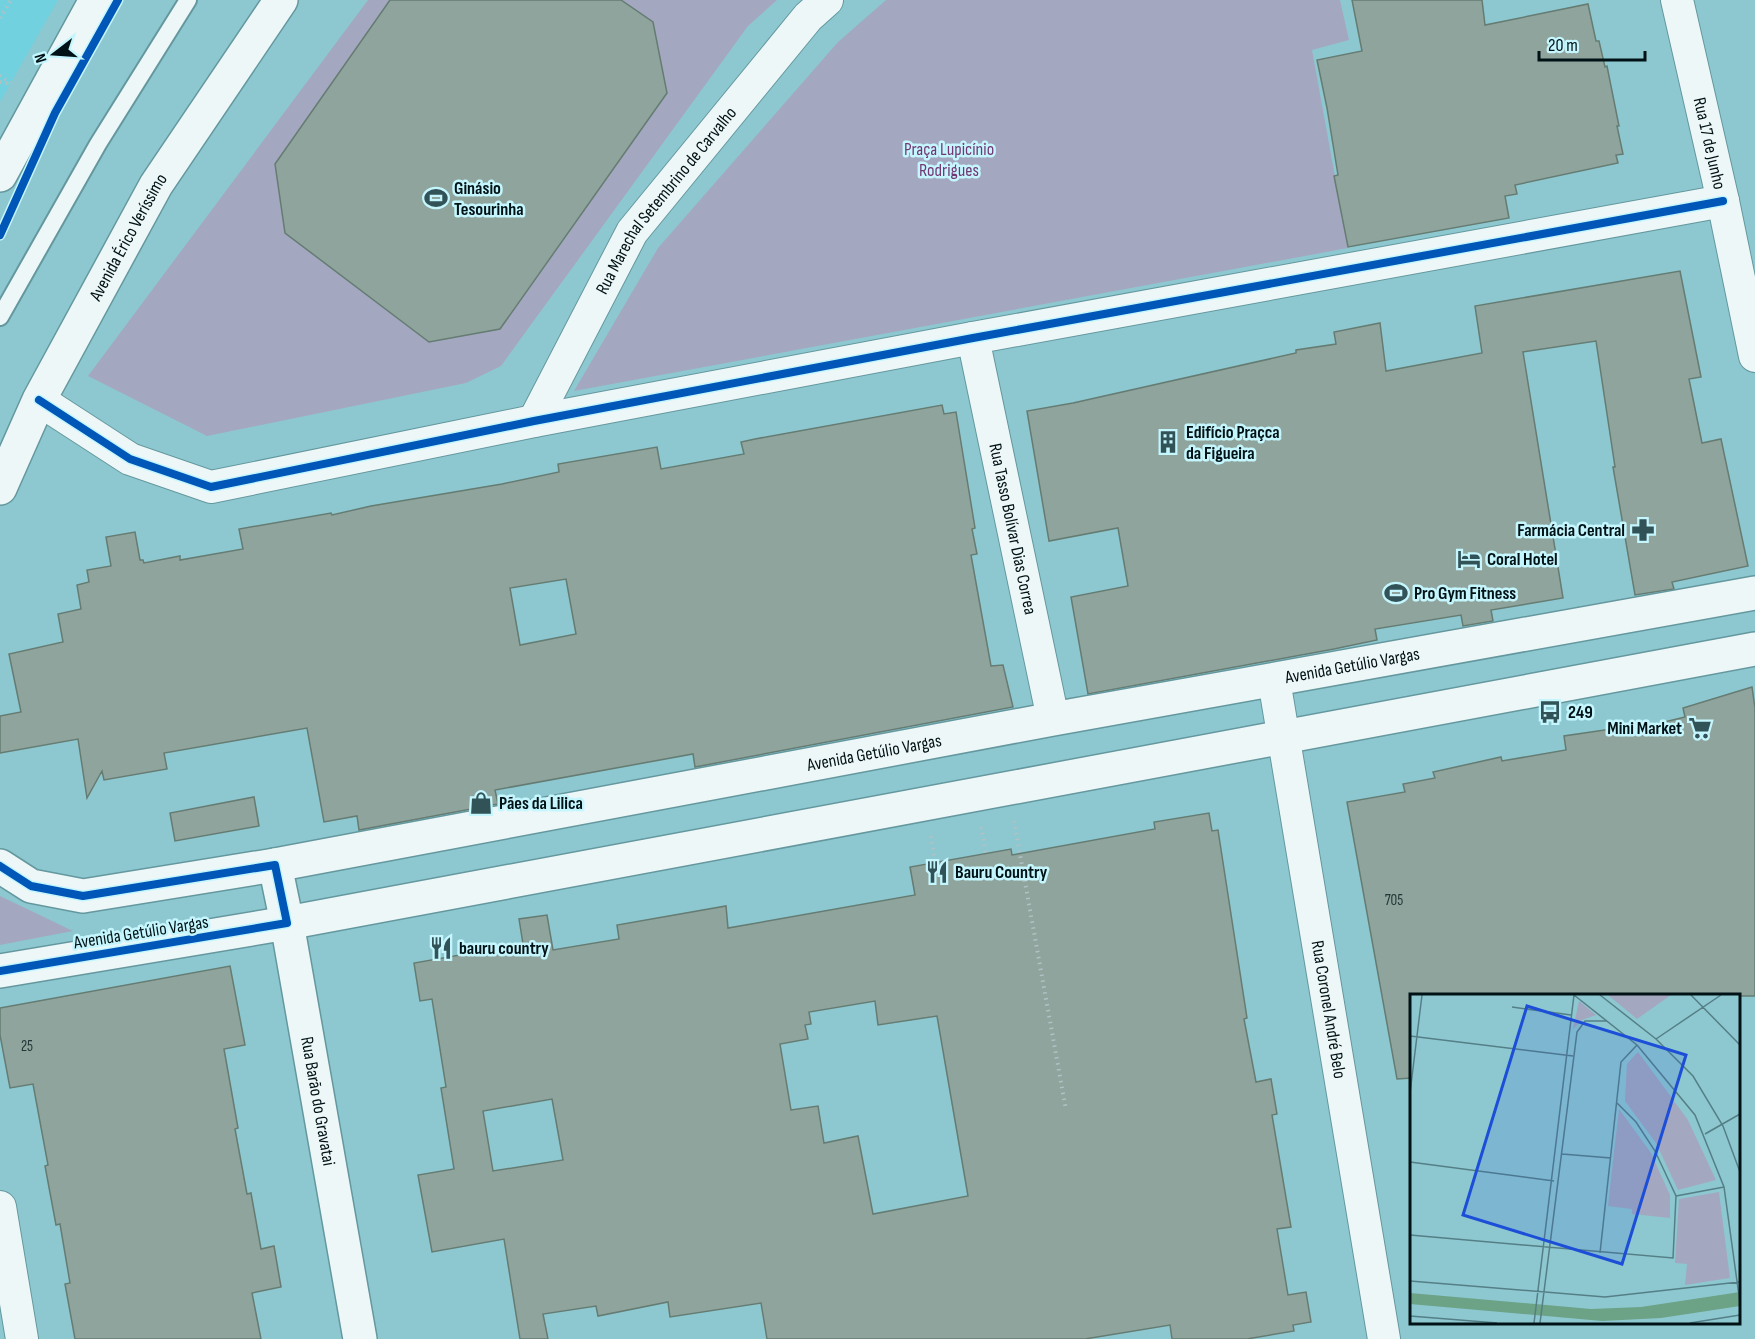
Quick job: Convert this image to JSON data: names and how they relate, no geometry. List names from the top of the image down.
{
  "streets": {
    "main road": ["Avenida Érico Veríssimo", "Avenida Getúlio Vargas", "Rua Barão do Gravatai"],
    "street": [
      "Rua 17 de Junho",
      "Rua Marechal Setembrino de Carvalho",
      "Rua Tasso Bolívar Dias Correa",
      "Rua Coronel André Belo"
    ]
  },
  "crossings": [
    ["Rua Tasso Bolívar Dias Correa", "Avenida Getúlio Vargas"],
    ["Avenida Getúlio Vargas", "Rua Coronel André Belo"],
    ["Avenida Getúlio Vargas", "Rua Barão do Gravatai"]
  ],
  "parks": ["Praça Lupicínio Rodrigues"],
  "places": {
    "sports": ["Ginásio Tesourinha", "Pro Gym Fitness"],
    "building": ["Edifício Praçca da Figueira"],
    "pharmacy": ["Farmácia Central"],
    "hotel": ["Coral Hotel"],
    "bus stop": ["249"],
    "supermarket": ["Mini Market"],
    "shop": ["Pães da Lilica"],
    "restaurant": ["Bauru Country", "bauru country"]
  },
  "house_numbers": ["705", "25"],
  "scale_bar": "20 m",
  "north": "left"
}
